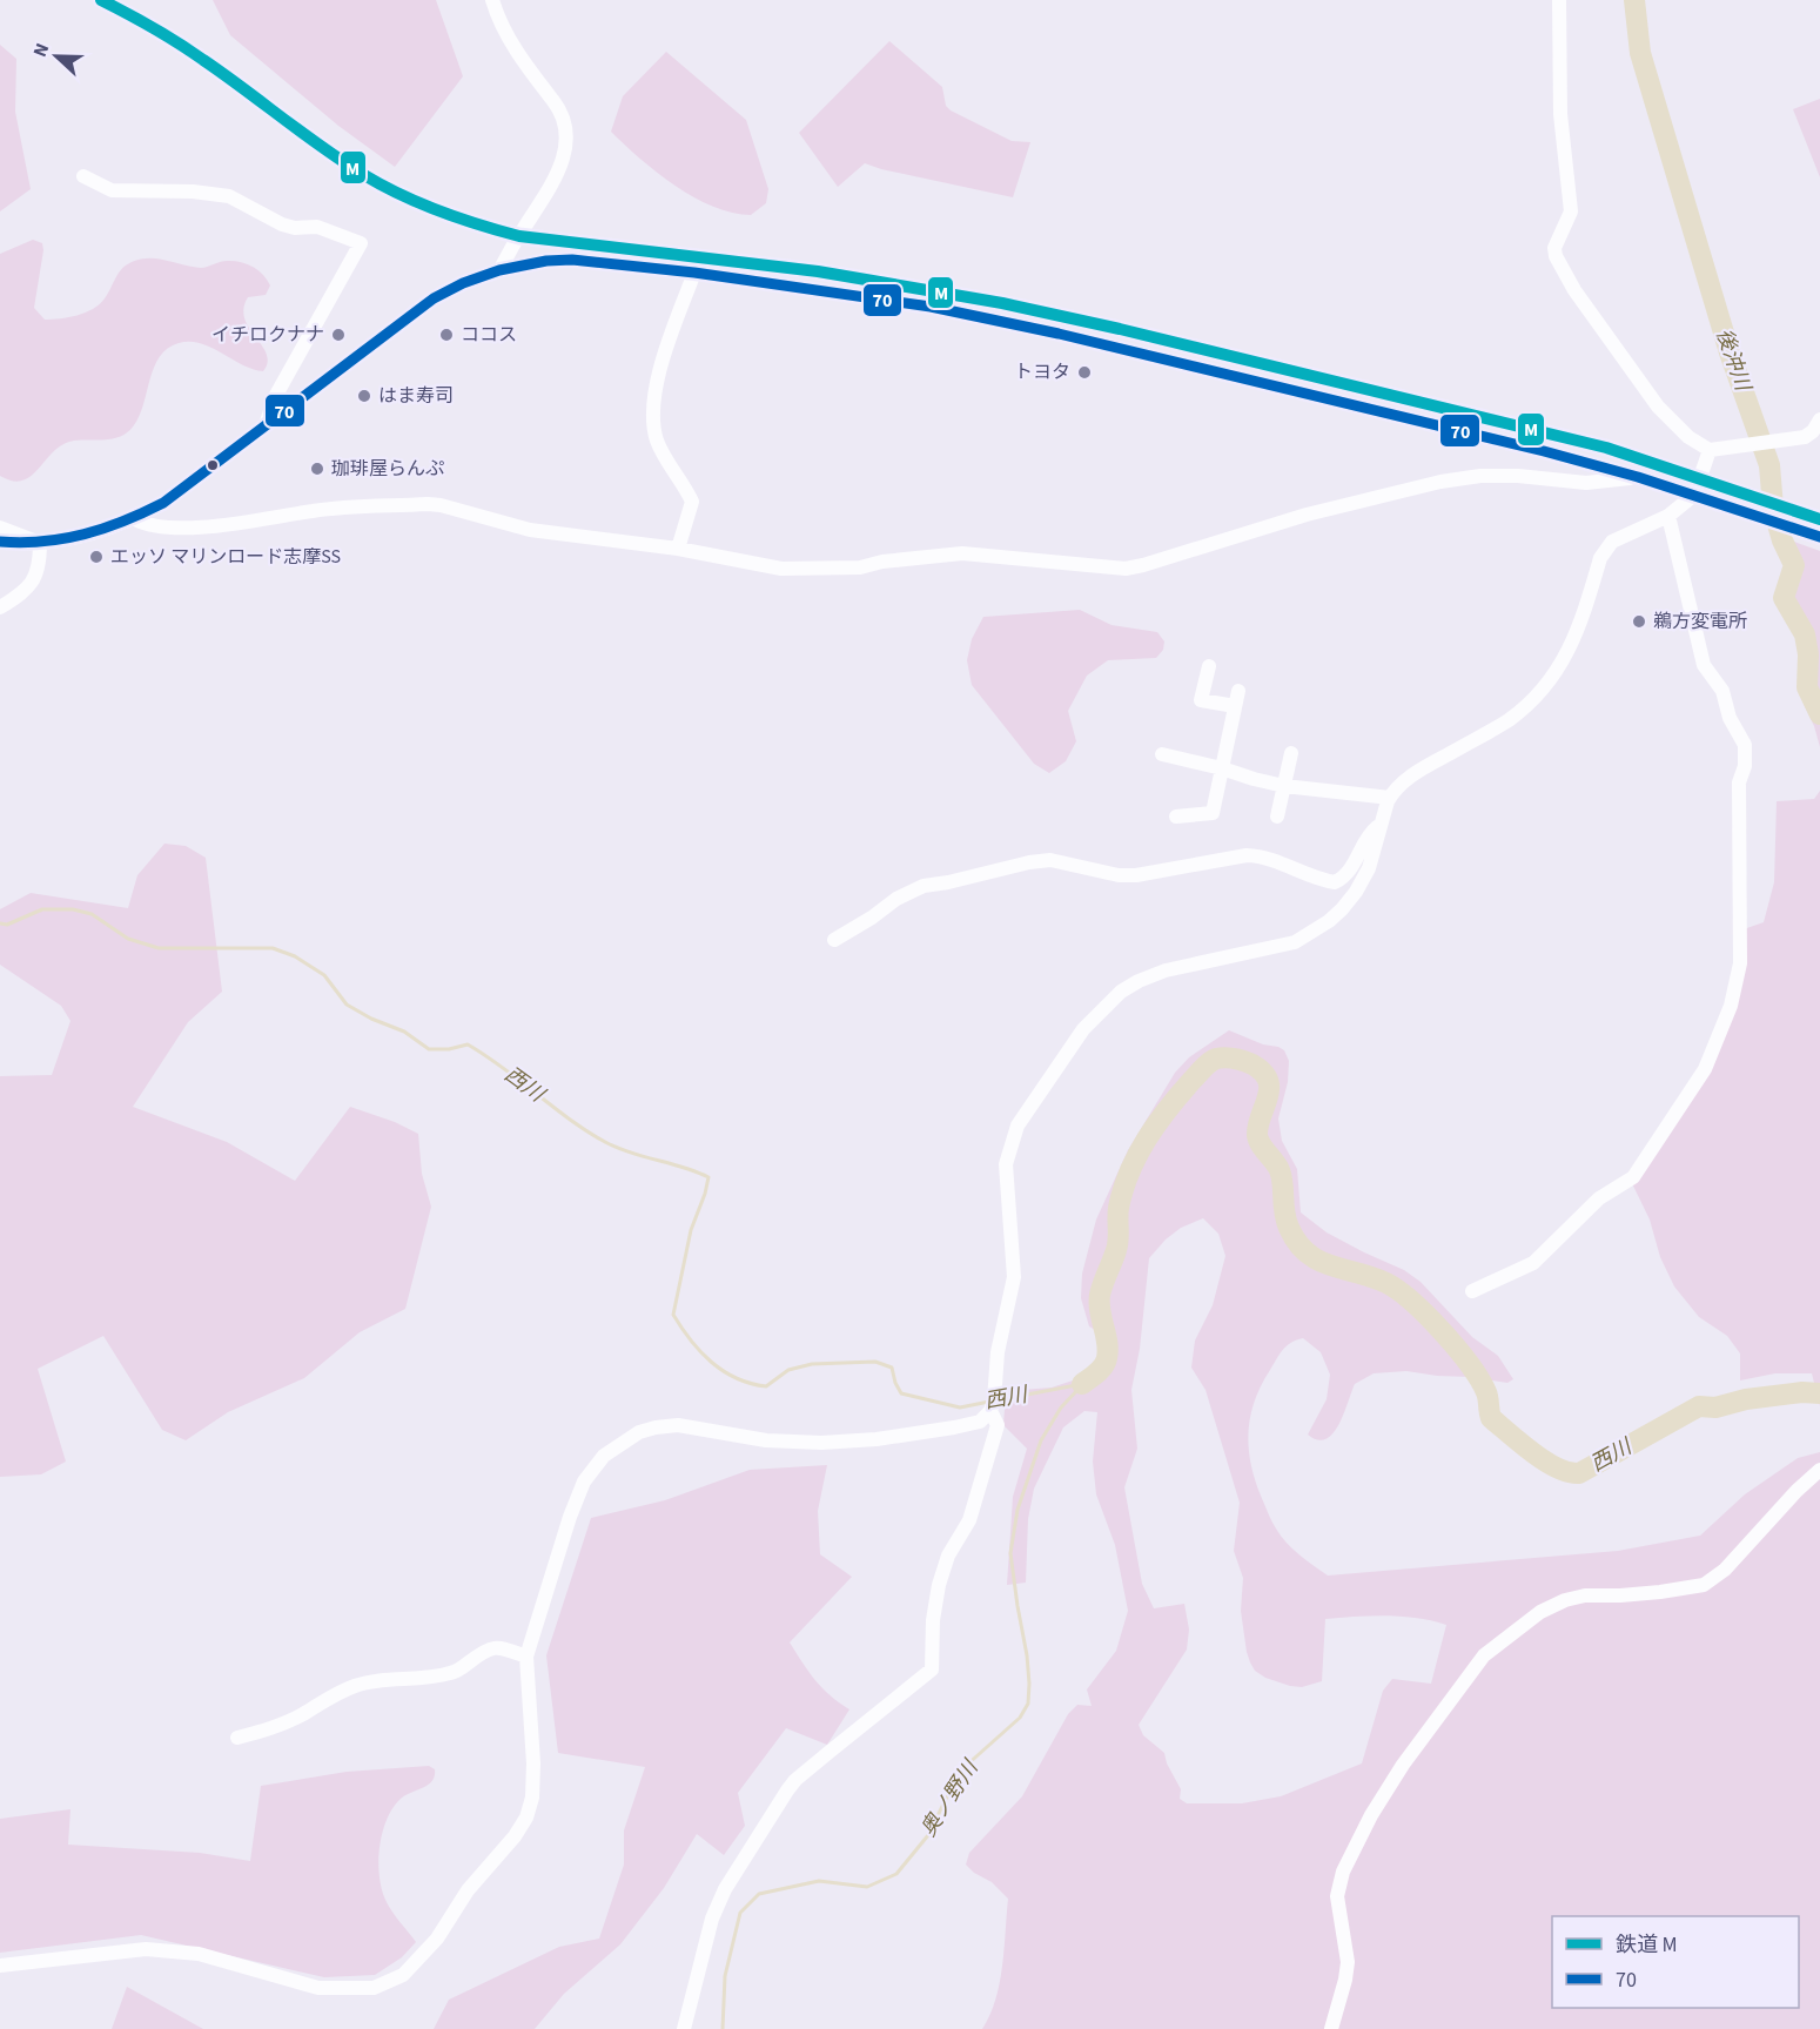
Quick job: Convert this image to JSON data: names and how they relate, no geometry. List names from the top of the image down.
{
  "water": ["後沖川", "西川", "奥ノ野川"],
  "places": [
    "イチロクナナ",
    "ココス",
    "トヨタ",
    "はま寿司",
    "珈琲屋らんぷ",
    "エッソ マリンロード志摩SS",
    "鵜方変電所"
  ],
  "lines": ["rail line M", "transit line 70"],
  "legend": ["鉄道 M", "70"],
  "north": "left"
}
